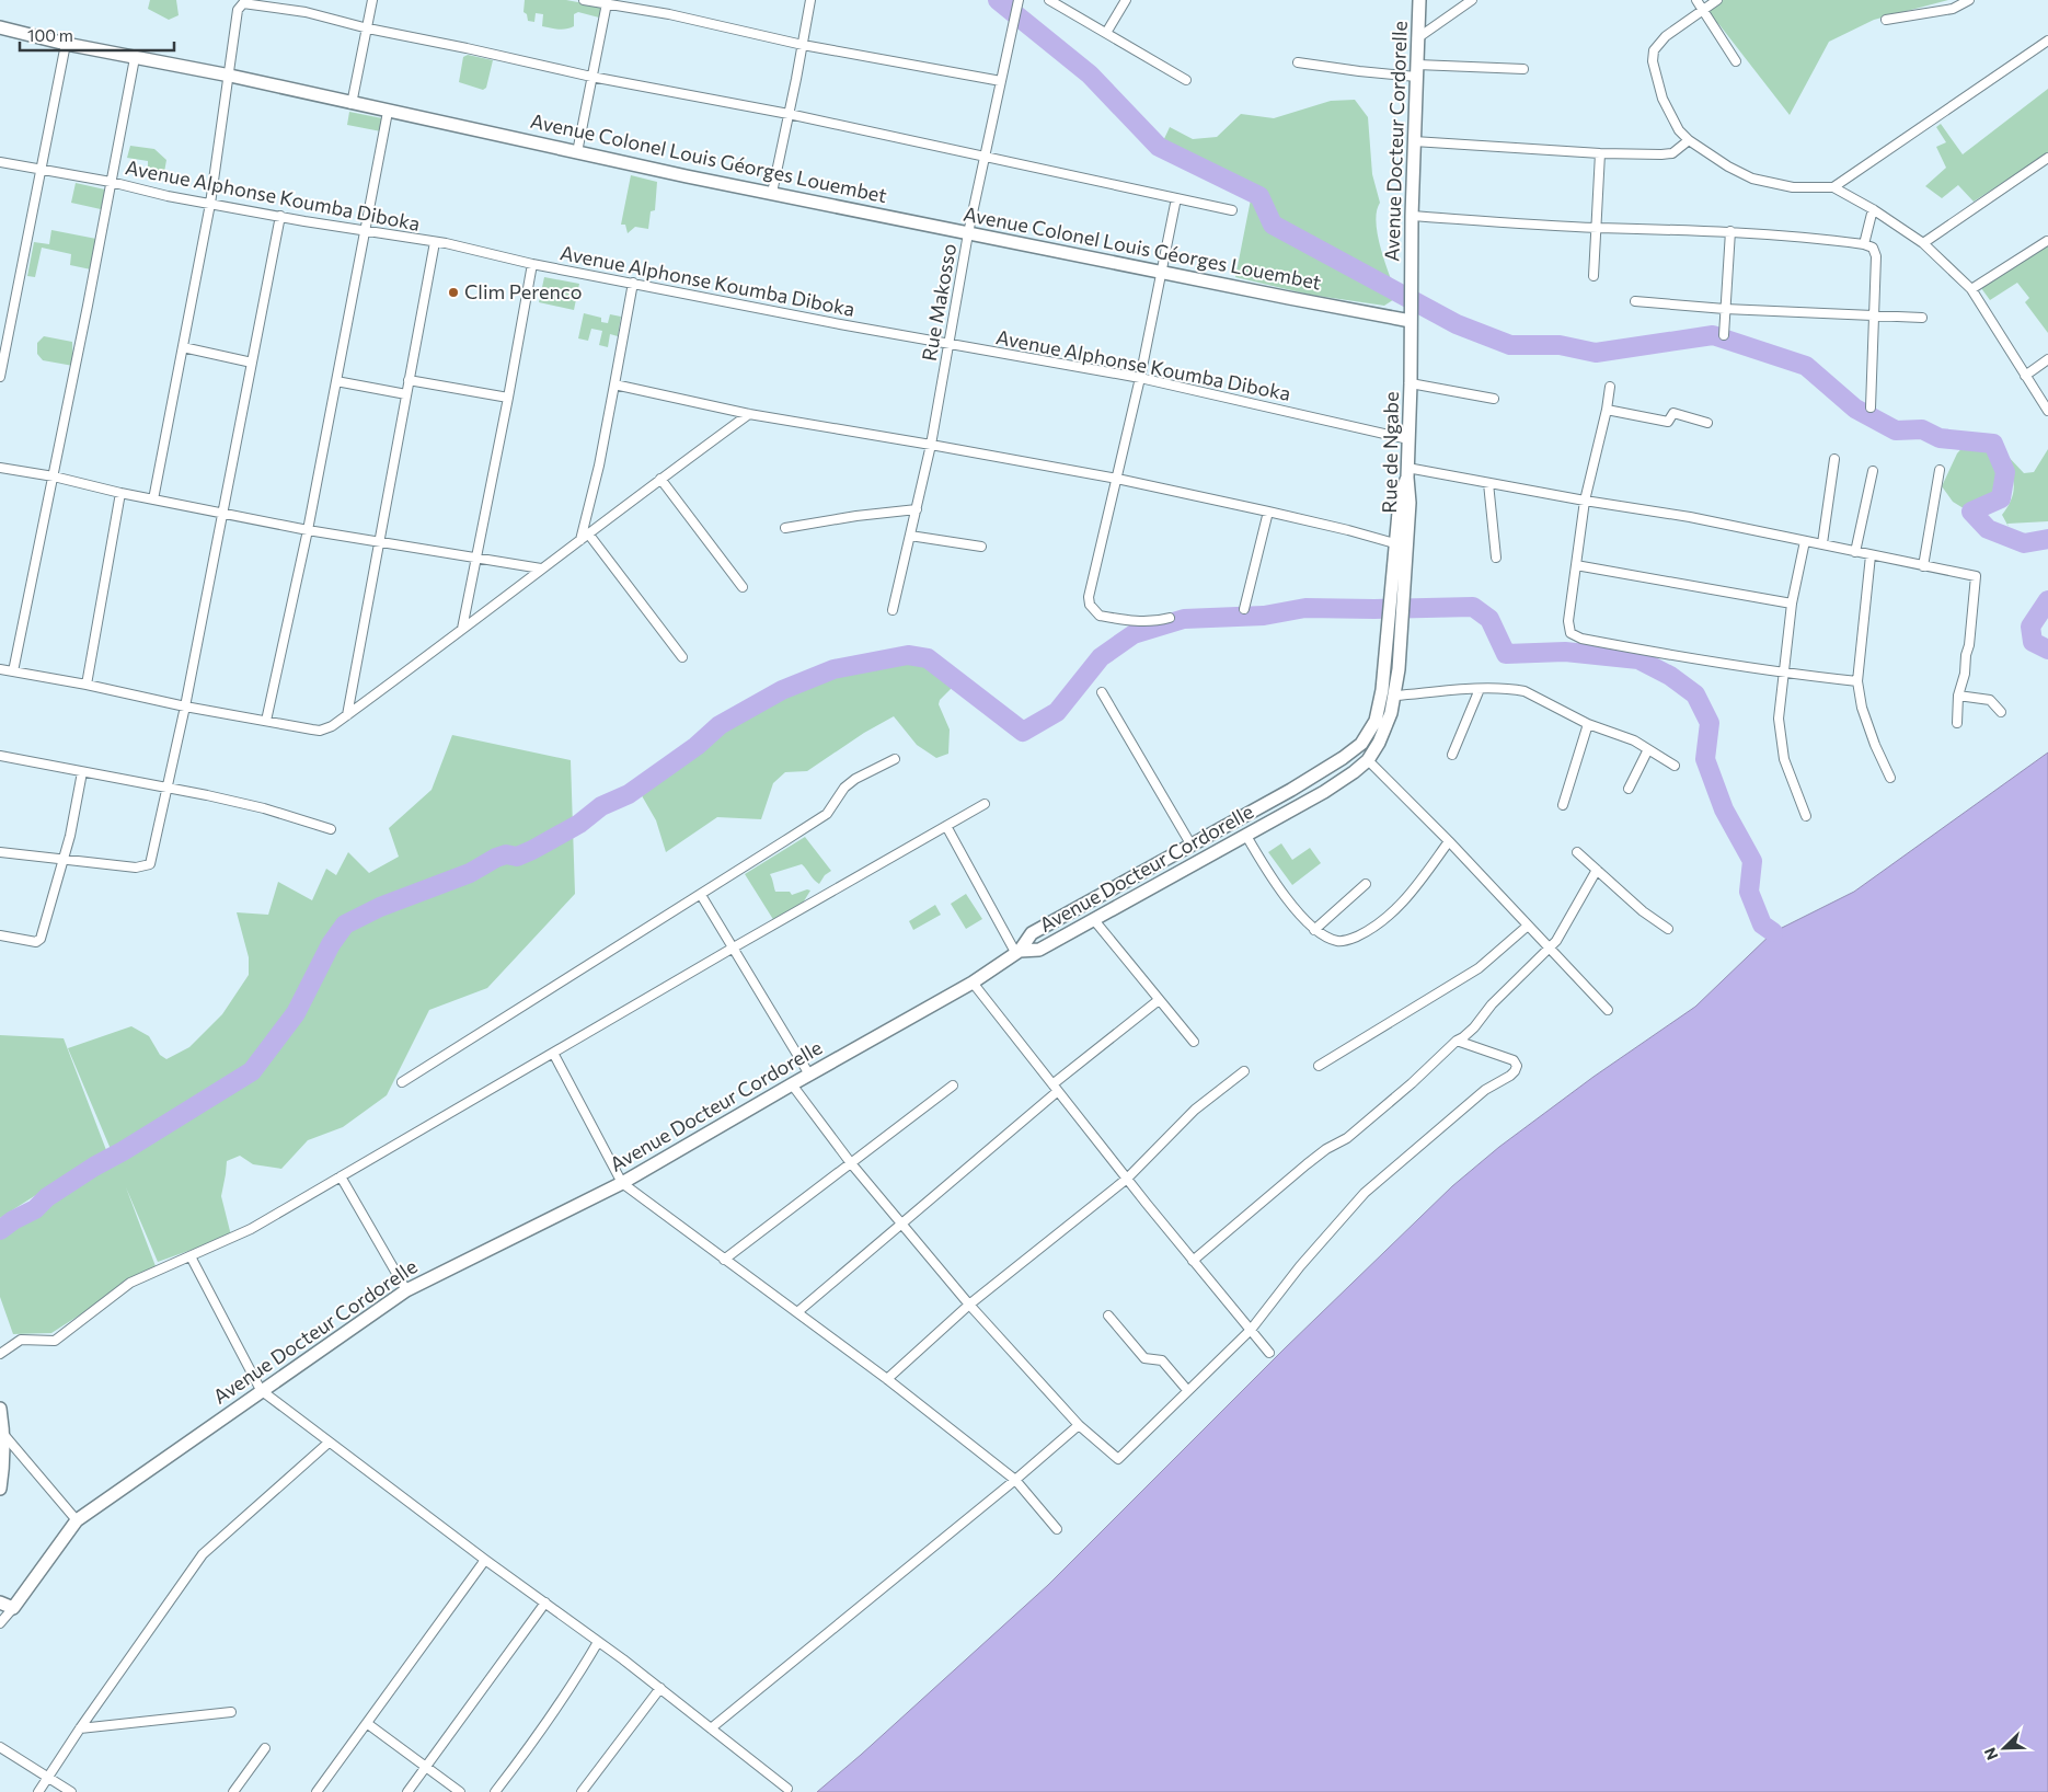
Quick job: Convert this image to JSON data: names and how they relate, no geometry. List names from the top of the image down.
{
  "streets": {
    "street": [
      "Avenue Docteur Cordorelle",
      "Avenue Colonel Louis Géorges Louembet",
      "Avenue Alphonse Koumba Diboka",
      "Rue Makosso",
      "Rue de Ngabe"
    ]
  },
  "crossings": [
    ["Avenue Docteur Cordorelle", "Rue de Ngabe"],
    ["Avenue Colonel Louis Géorges Louembet", "Rue Makosso"],
    ["Avenue Colonel Louis Géorges Louembet", "Rue de Ngabe"],
    ["Avenue Alphonse Koumba Diboka", "Rue Makosso"],
    ["Avenue Alphonse Koumba Diboka", "Rue de Ngabe"]
  ],
  "places": ["Clim Perenco"],
  "scale_bar": "100 m",
  "north": "bottom left"
}
